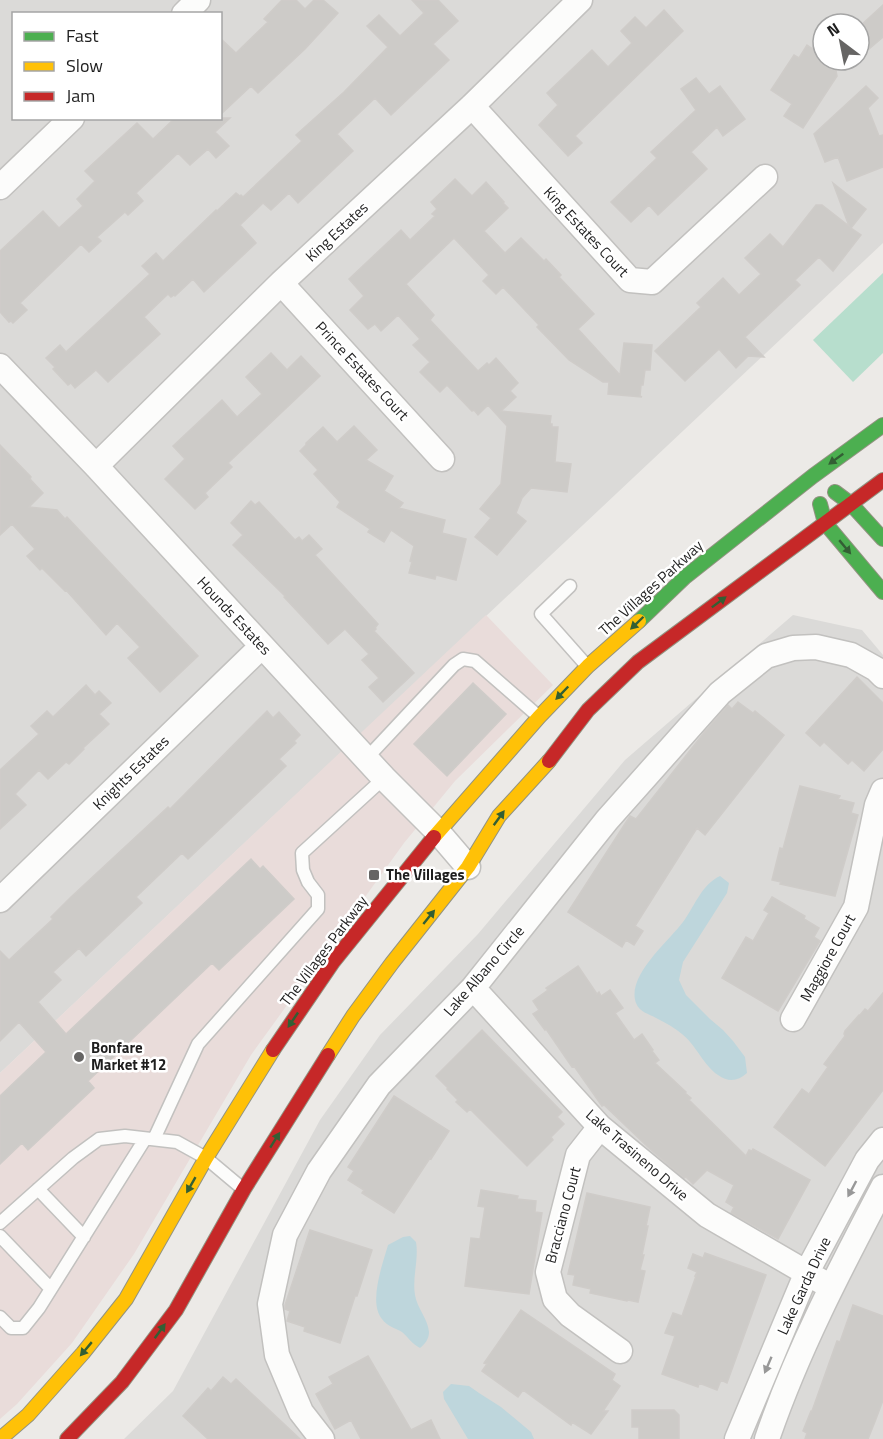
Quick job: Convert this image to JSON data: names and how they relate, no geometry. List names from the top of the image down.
{
  "streets": {
    "street": [
      "King Estates",
      "King Estates Court",
      "Prince Estates Court",
      "The Villages Parkway",
      "Hounds Estates",
      "Knights Estates",
      "Maggiore Court",
      "Lake Albano Circle",
      "Lake Trasineno Drive",
      "Bracciano Court",
      "Lake Garda Drive"
    ]
  },
  "crossings": [
    ["King Estates", "King Estates Court"],
    ["King Estates", "Prince Estates Court"],
    ["King Estates", "Hounds Estates"],
    ["The Villages Parkway", "Hounds Estates"],
    ["Hounds Estates", "Knights Estates"],
    ["Lake Albano Circle", "Lake Trasineno Drive"],
    ["Lake Trasineno Drive", "Bracciano Court"],
    ["Lake Trasineno Drive", "Lake Garda Drive"]
  ],
  "places": {
    "transit": ["The Villages"],
    "other": ["Bonfare Market #12"]
  },
  "legend": ["Fast", "Slow", "Jam"],
  "north": "top left"
}
